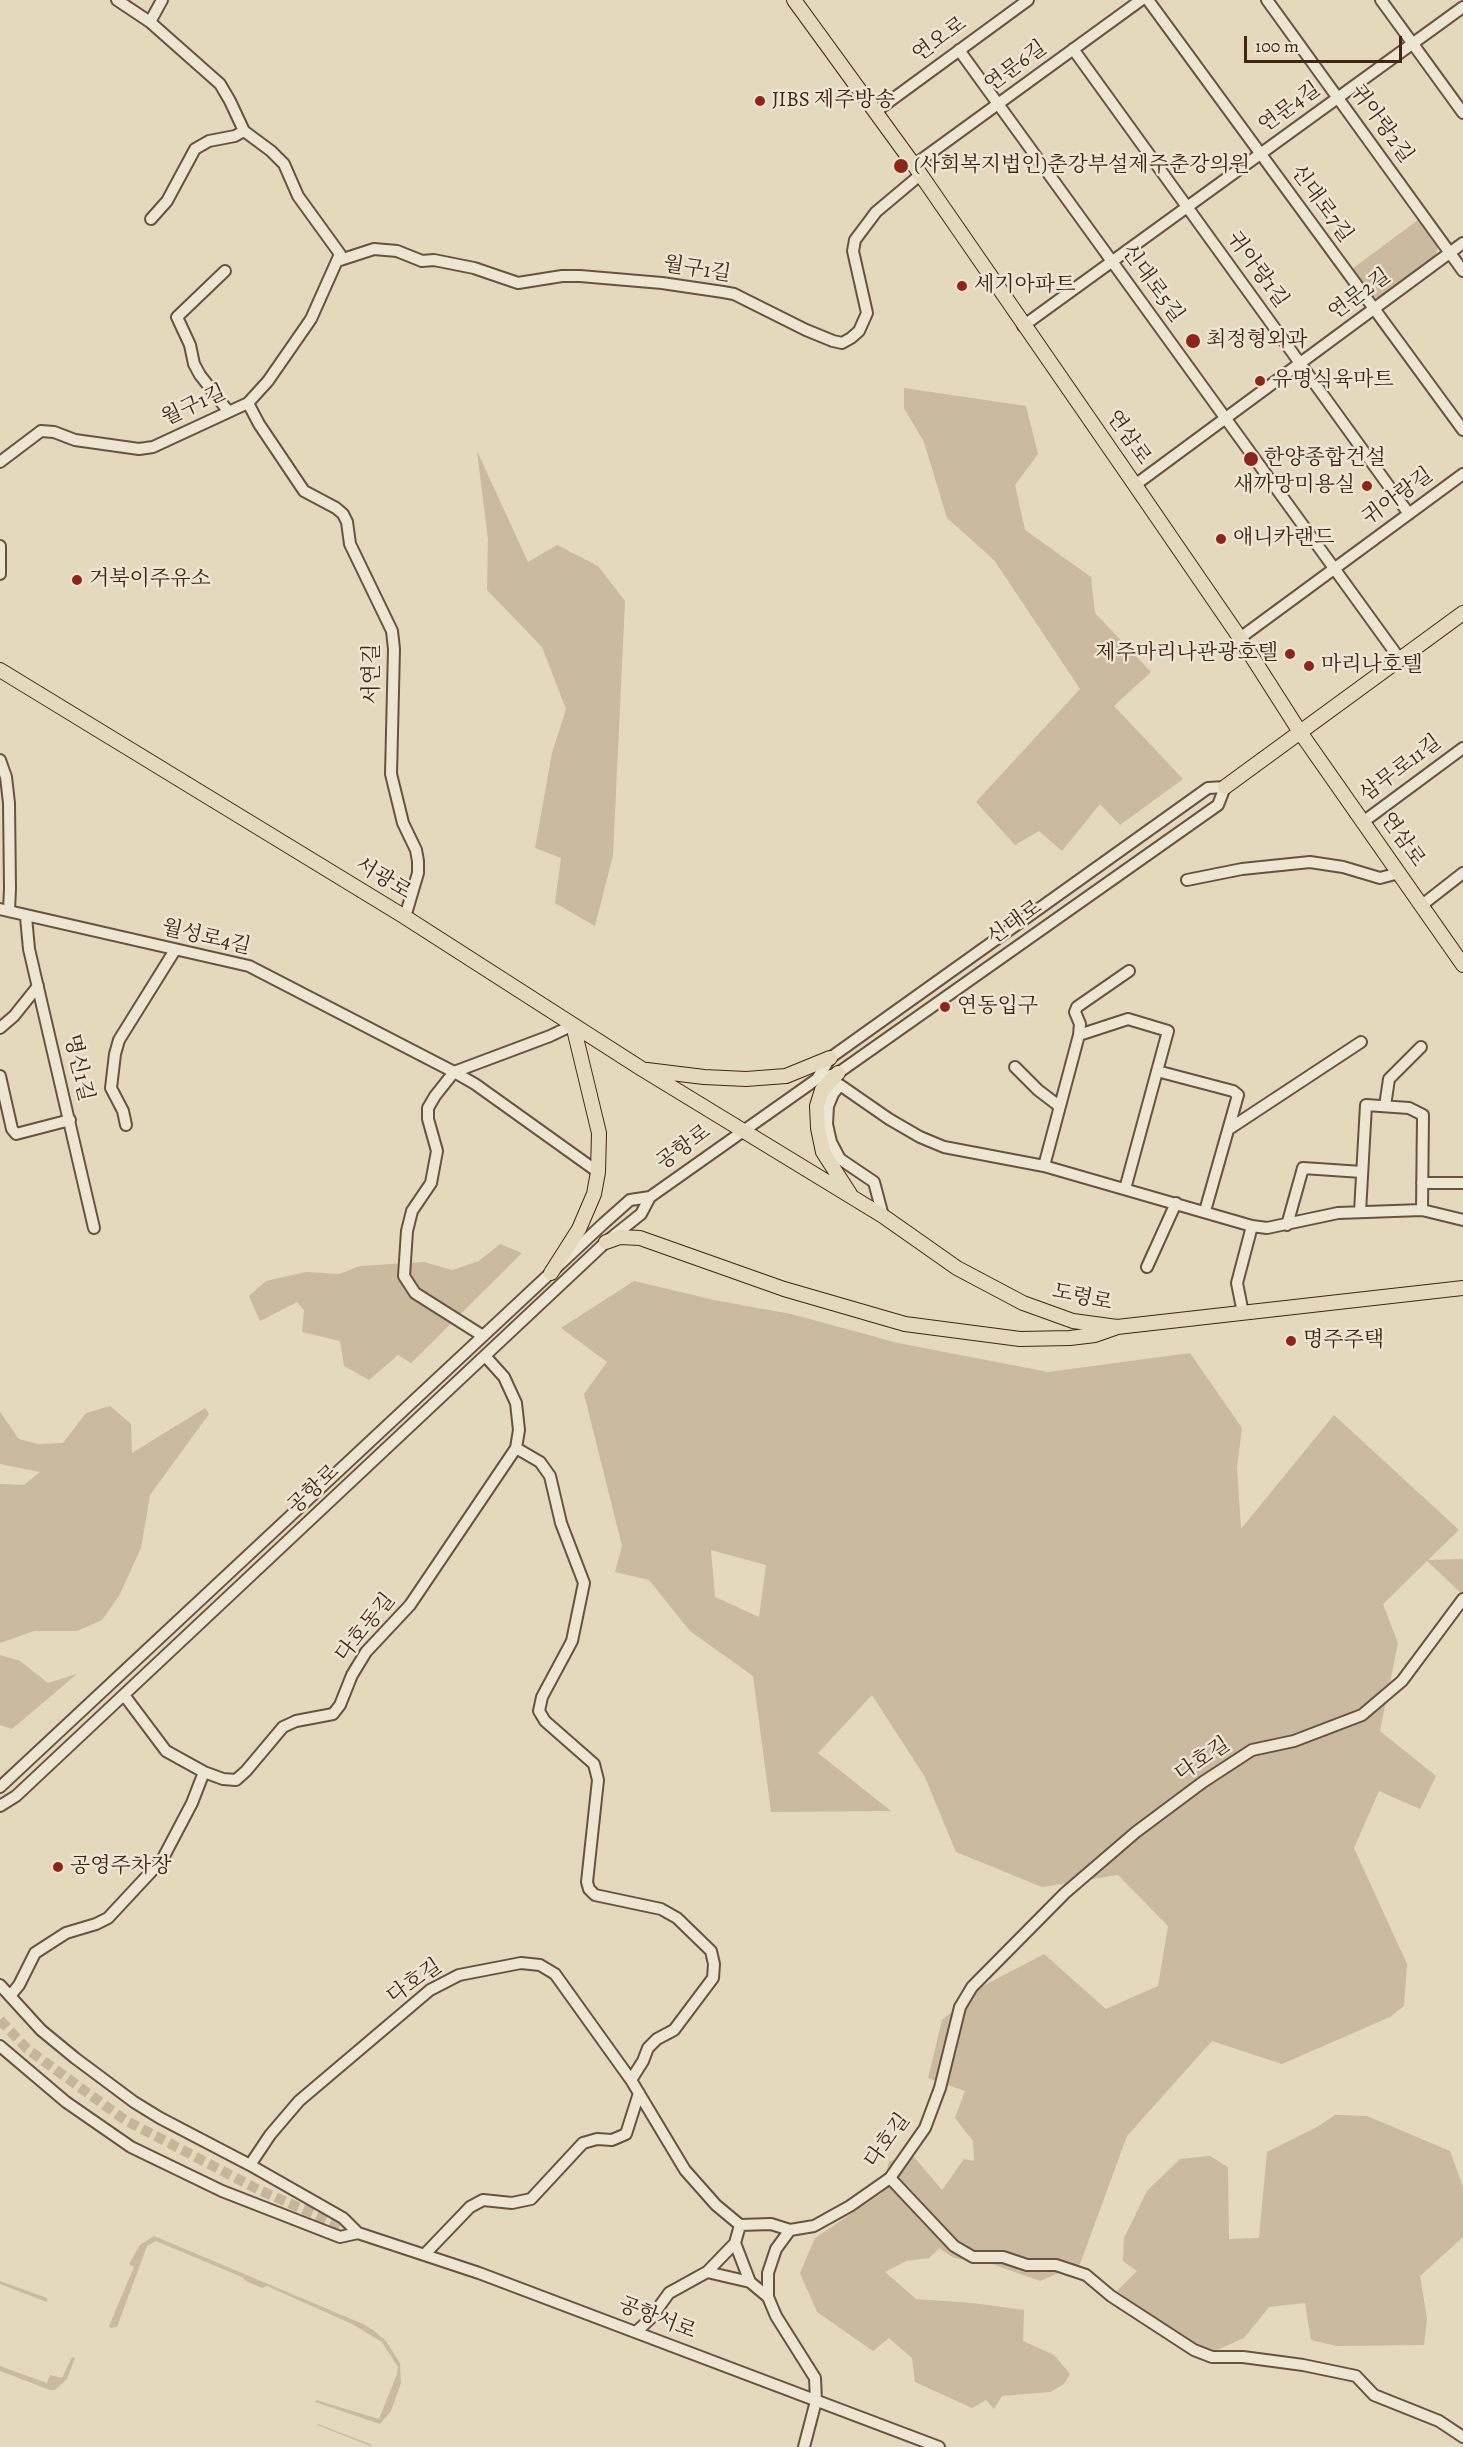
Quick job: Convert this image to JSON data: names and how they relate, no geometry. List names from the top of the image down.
{
  "streets": {
    "main road": [
      "연삼로",
      "서광로",
      "신대로",
      "도령로"
    ],
    "street": [
      "연오로",
      "연문6길",
      "연문4길",
      "귀아랑2길",
      "신대로7길",
      "월구1길",
      "귀아랑1길",
      "신대로5길",
      "연문2길",
      "귀아랑길",
      "서연길",
      "삼무로11길",
      "월성로4길",
      "명신1길",
      "공항로",
      "다호동길",
      "다호길",
      "공항서로"
    ]
  },
  "crossings": [
    ["연오로", "신대로5길"],
    ["연오로", "연삼로"],
    ["연문6길", "월구1길"],
    ["연문6길", "귀아랑1길"],
    ["연문6길", "신대로5길"],
    ["연문6길", "연삼로"],
    ["연문4길", "귀아랑2길"],
    ["연문4길", "신대로7길"],
    ["연문4길", "귀아랑1길"],
    ["연문4길", "신대로5길"],
    ["연문4길", "연삼로"],
    ["귀아랑2길", "연문2길"],
    ["신대로7길", "연문2길"],
    ["월구1길", "연삼로"],
    ["월구1길", "서연길"],
    ["귀아랑1길", "연문2길"],
    ["귀아랑1길", "귀아랑길"],
    ["신대로5길", "연문2길"],
    ["신대로5길", "귀아랑길"],
    ["신대로5길", "신대로"],
    ["연문2길", "연삼로"],
    ["연삼로", "귀아랑길"],
    ["연삼로", "삼무로11길"],
    ["연삼로", "신대로"],
    ["서연길", "서광로"],
    ["서광로", "신대로"],
    ["서광로", "공항로"],
    ["서광로", "도령로"],
    ["신대로", "공항로"],
    ["신대로", "도령로"],
    ["월성로4길", "명신1길"],
    ["공항로", "도령로"]
  ],
  "places": [
    "JIBS 제주방송",
    "(사회복지법인)춘강부설제주춘강의원",
    "세기아파트",
    "최정형외과",
    "유명식육마트",
    "한양종합건설",
    "새까망미용실",
    "애니카랜드",
    "거북이주유소",
    "제주마리나관광호텔",
    "마리나호텔",
    "연동입구",
    "명주주택",
    "공영주차장"
  ],
  "scale_bar": "100 m"
}
